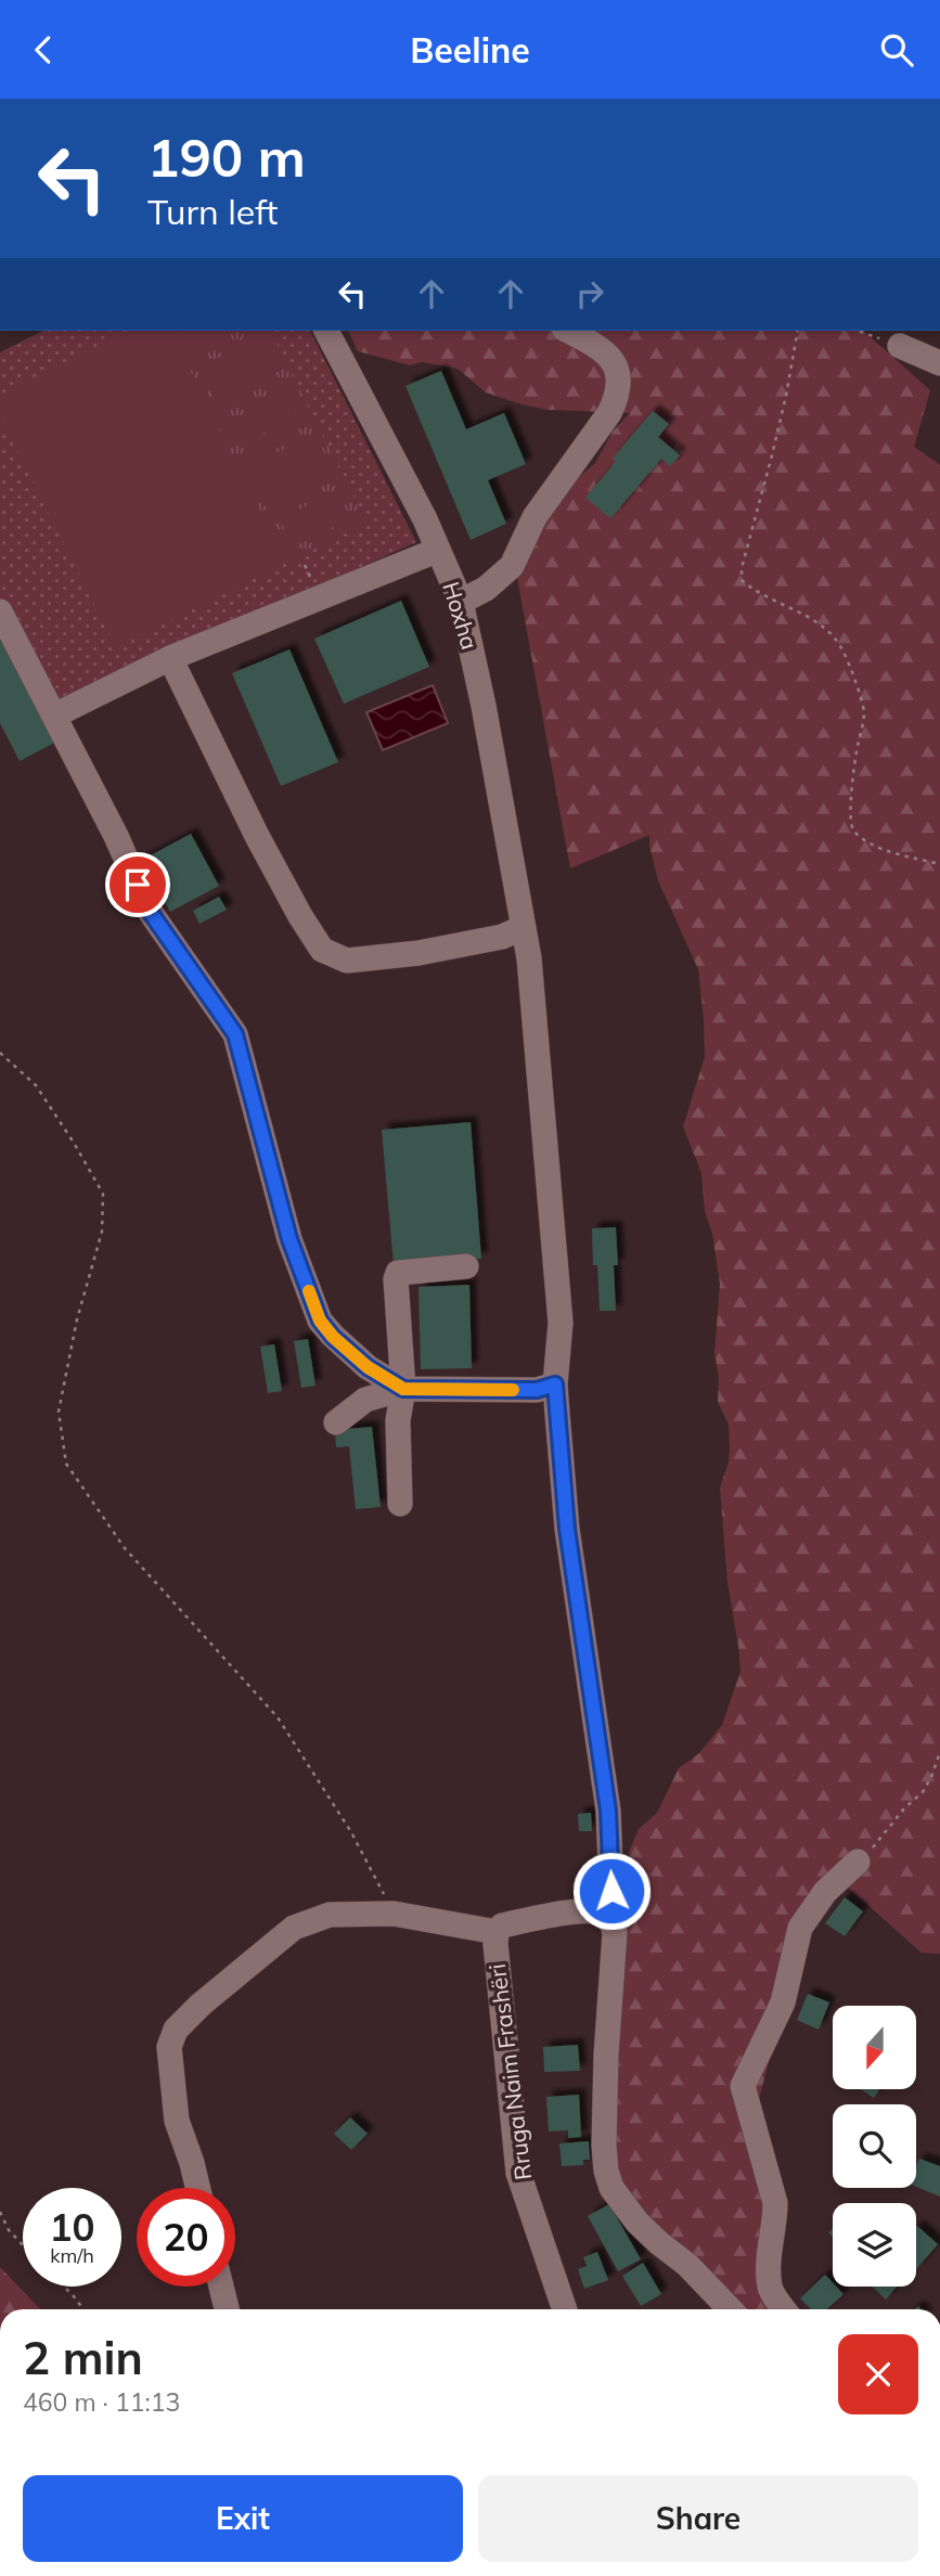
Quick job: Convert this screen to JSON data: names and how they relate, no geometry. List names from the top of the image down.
{
  "streets": {
    "street": ["Hoxha", "Rruga Naim Frashëri"]
  },
  "crossings": [
    ["Hoxha", "Rruga Naim Frashëri"]
  ],
  "north": "bottom",
  "page": {
    "header": "Beeline",
    "turn": ["190 m", "Turn left"],
    "speed": "10 km/h",
    "limit": "20",
    "heading": ["2 min", "460 m · 11:13"],
    "buttons": ["Exit", "Share"]
  }
}
